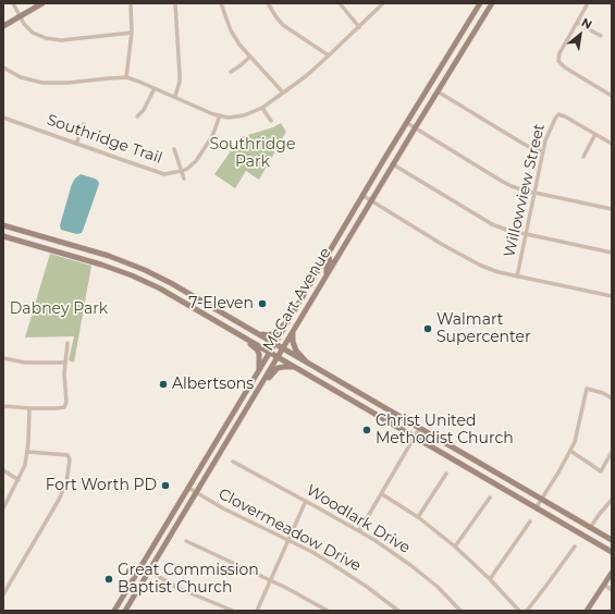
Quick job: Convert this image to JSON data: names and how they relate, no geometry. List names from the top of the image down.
{
  "streets": {
    "main road": ["McCart Avenue"],
    "street": [
      "Southridge Trail",
      "Willowview Street",
      "Woodlark Drive",
      "Clovermeadow Drive"
    ]
  },
  "crossings": [
    ["McCart Avenue", "Clovermeadow Drive"]
  ],
  "parks": ["Southridge Park", "Dabney Park"],
  "places": [
    "7-Eleven",
    "Walmart Supercenter",
    "Albertsons",
    "Christ United Methodist Church",
    "Fort Worth PD",
    "Great Commission Baptist Church"
  ],
  "north": "top right"
}
